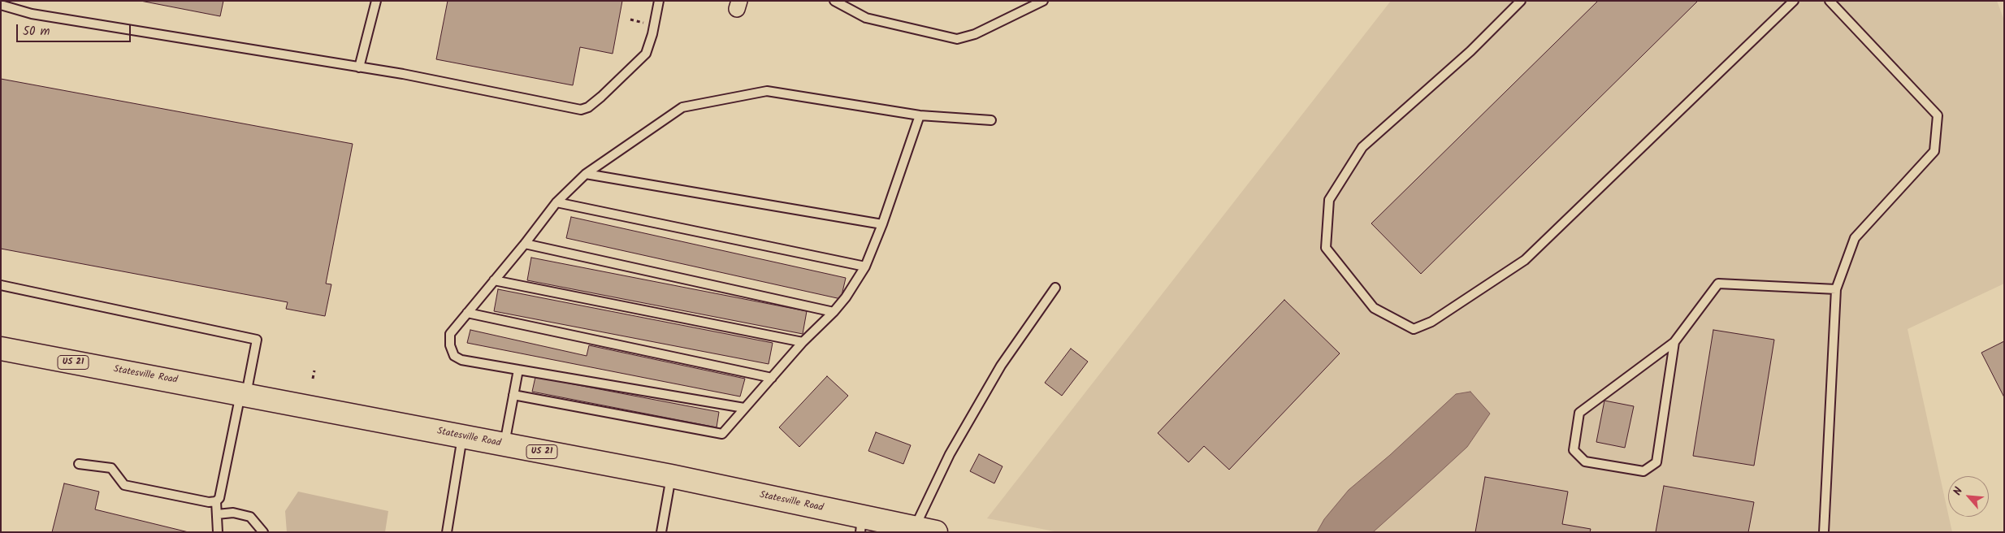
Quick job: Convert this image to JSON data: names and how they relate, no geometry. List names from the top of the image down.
{
  "streets": {
    "main road": ["US 21", "Statesville Road"]
  },
  "scale_bar": "50 m",
  "north": "top left"
}
